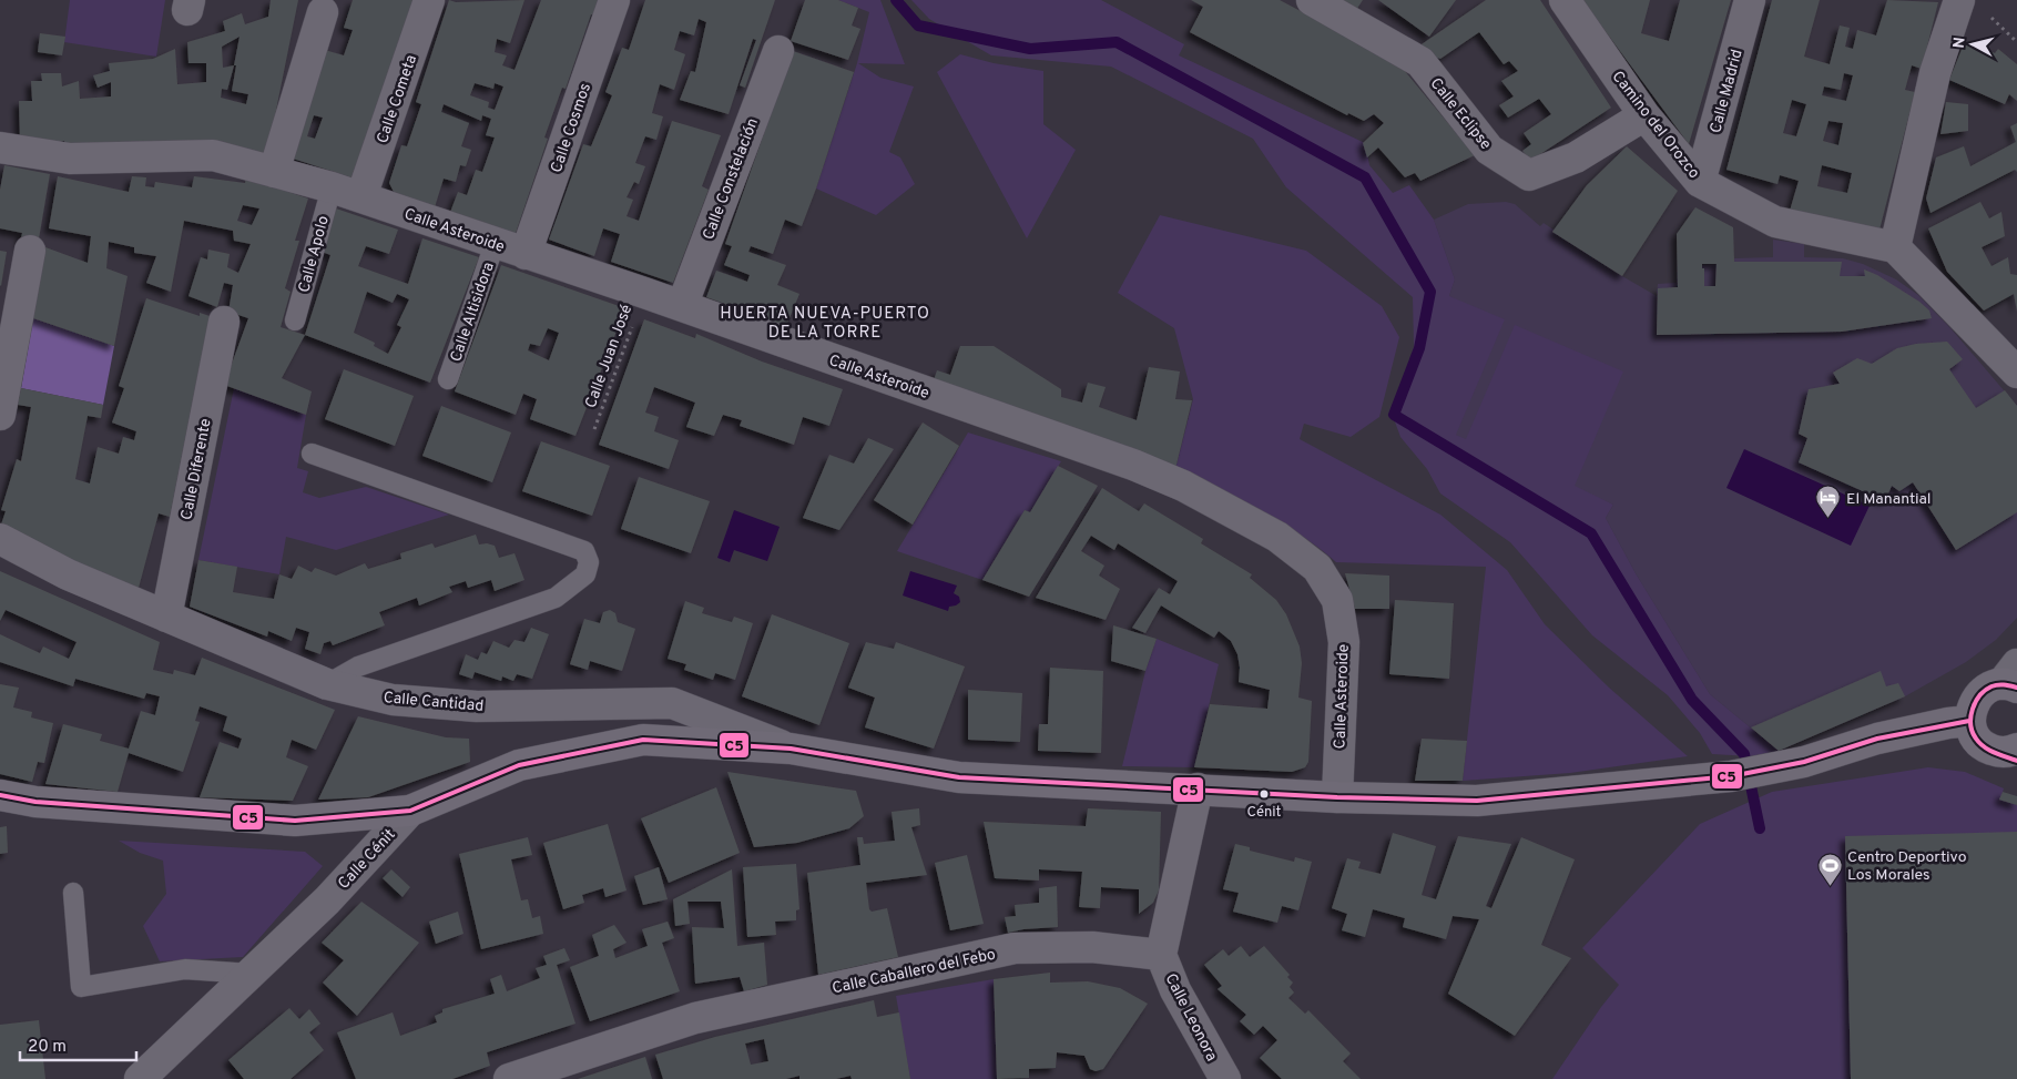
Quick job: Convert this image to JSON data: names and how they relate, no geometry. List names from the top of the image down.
{
  "streets": {
    "street": [
      "Calle Madrid",
      "Calle Cometa",
      "Calle Eclipse",
      "Camino del Orozco",
      "Calle Cosmos",
      "Calle Constelación",
      "Calle Asteroide",
      "Calle Diferente",
      "Calle Cantidad",
      "Calle Cénit",
      "Calle Caballero del Febo",
      "Calle Leonora"
    ],
    "lane": ["Calle Apolo", "Calle Altisidora"],
    "path": ["Calle Juan José"]
  },
  "crossings": [
    ["Calle Madrid", "Camino del Orozco"],
    ["Calle Cometa", "Calle Asteroide"],
    ["Calle Eclipse", "Camino del Orozco"],
    ["Calle Cosmos", "Calle Asteroide"],
    ["Calle Constelación", "Calle Asteroide"],
    ["Calle Asteroide", "Calle Apolo"],
    ["Calle Asteroide", "Calle Altisidora"],
    ["Calle Asteroide", "Calle Juan José"],
    ["Calle Asteroide", "Calle Cénit"],
    ["Calle Diferente", "Calle Cantidad"],
    ["Calle Cantidad", "Calle Cénit"],
    ["Calle Caballero del Febo", "Calle Leonora"]
  ],
  "districts": ["HUERTA NUEVA-PUERTO DE LA TORRE"],
  "places": {
    "hotel": ["El Manantial"],
    "other": ["Cénit"],
    "sports": ["Centro Deportivo Los Morales"]
  },
  "lines": ["transit line C5"],
  "scale_bar": "20 m",
  "north": "left"
}
